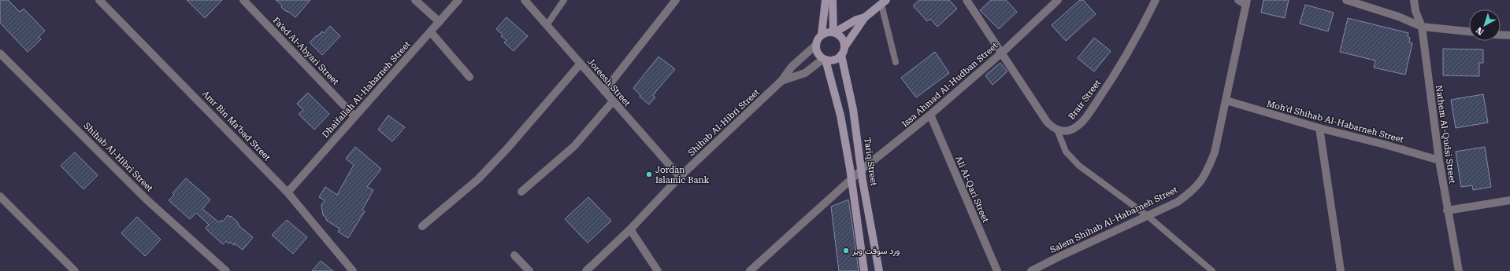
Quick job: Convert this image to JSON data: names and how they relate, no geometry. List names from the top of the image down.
{
  "streets": {
    "street": [
      "Fa’ed Al-Abyari Street",
      "Joreesh Street",
      "Issa Ahmad Al-Hudban Street",
      "Dhaifallah Al-Habarneh Street",
      "Brair Street",
      "Moh’d Shihab Al-Habarneh Street",
      "Shihab Al-Hibri Street",
      "Amr Bin Ma’bad Street",
      "Nathem Al-Qudsi Street",
      "Tariq Street",
      "Ali Al-Qari Street",
      "Salem Shihab Al-Habarneh Street"
    ]
  },
  "crossings": [
    ["Fa’ed Al-Abyari Street", "Dhaifallah Al-Habarneh Street"],
    ["Joreesh Street", "Shihab Al-Hibri Street"],
    ["Issa Ahmad Al-Hudban Street", "Tariq Street"],
    ["Issa Ahmad Al-Hudban Street", "Ali Al-Qari Street"],
    ["Dhaifallah Al-Habarneh Street", "Amr Bin Ma’bad Street"],
    ["Moh’d Shihab Al-Habarneh Street", "Nathem Al-Qudsi Street"],
    ["Moh’d Shihab Al-Habarneh Street", "Salem Shihab Al-Habarneh Street"],
    ["Shihab Al-Hibri Street", "Tariq Street"]
  ],
  "places": ["Jordan Islamic Bank", "ورد سوفت وير"],
  "north": "bottom left"
}
